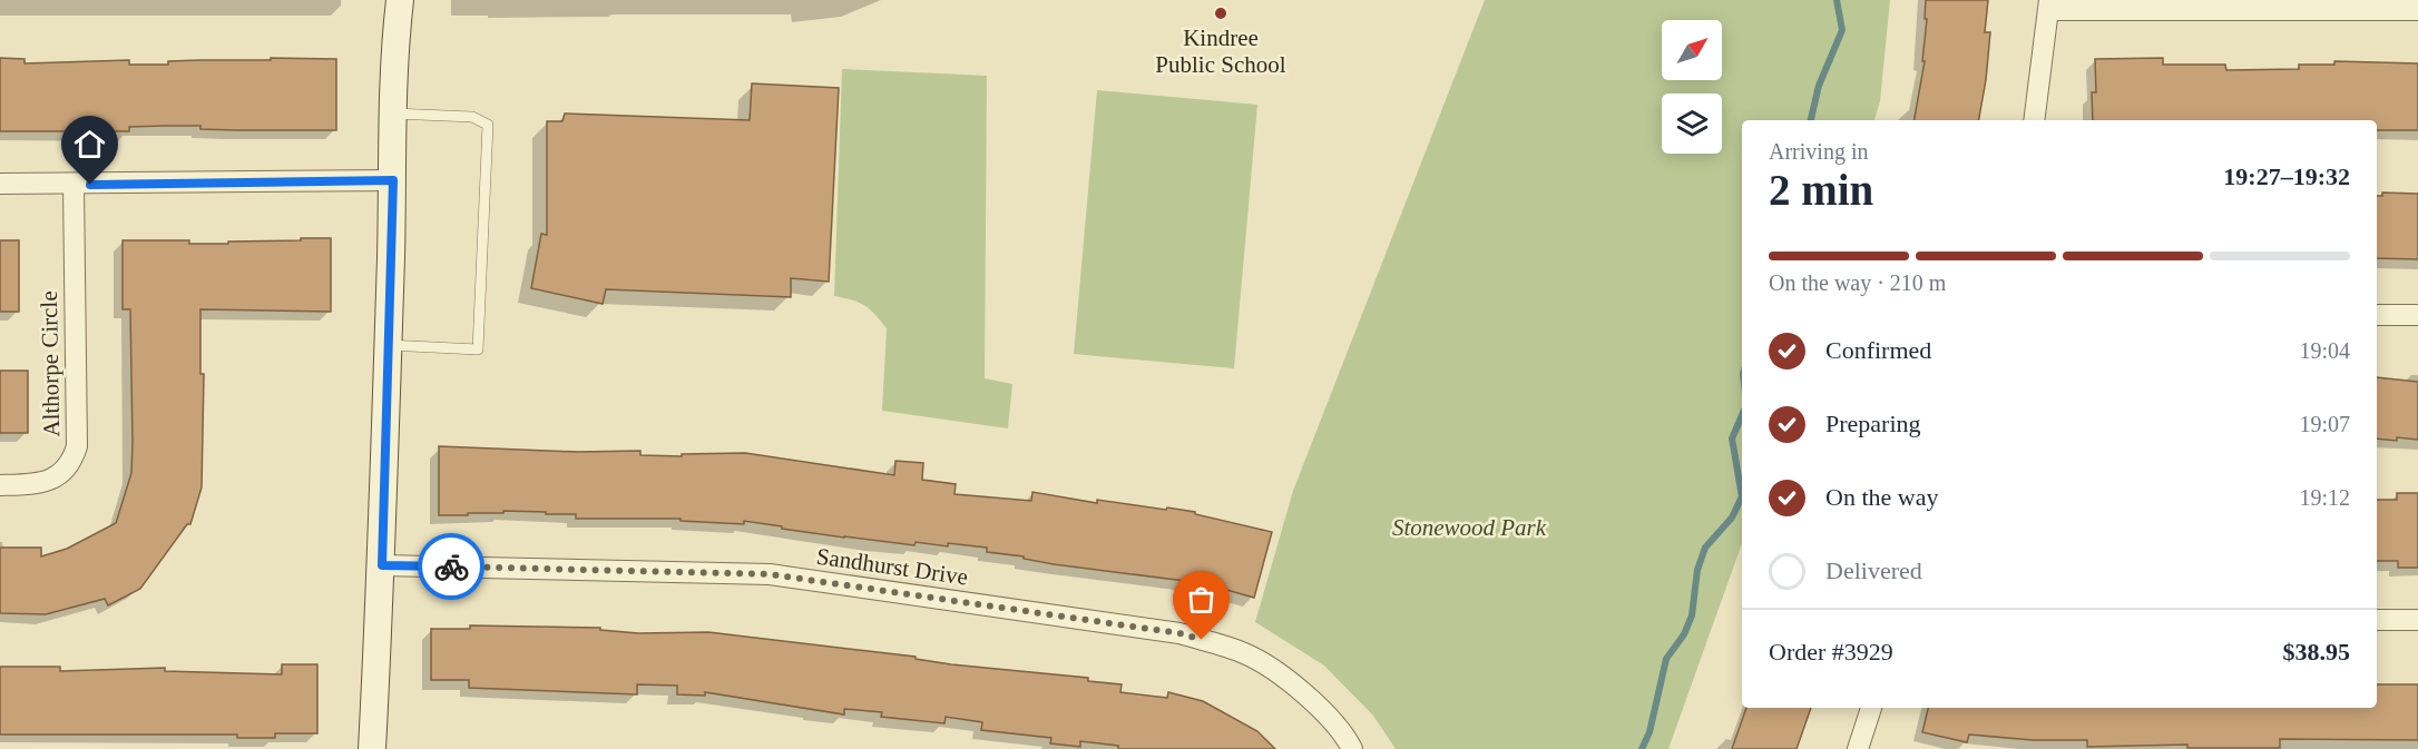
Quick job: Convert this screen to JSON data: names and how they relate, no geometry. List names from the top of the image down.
{
  "streets": {
    "street": ["Althorpe Circle", "Sandhurst Drive"]
  },
  "parks": ["Stonewood Park"],
  "places": ["Kindree Public School"],
  "north": "top right",
  "page": {
    "heading": ["2 min", "Arriving in", "19:27–19:32"],
    "panel": ["Order #3929", "$38.95"],
    "bar": "On the way · 210 m",
    "list": [
      ["Confirmed", "19:04"],
      ["Preparing", "19:07"],
      ["On the way", "19:12"],
      "Delivered"
    ]
  }
}
